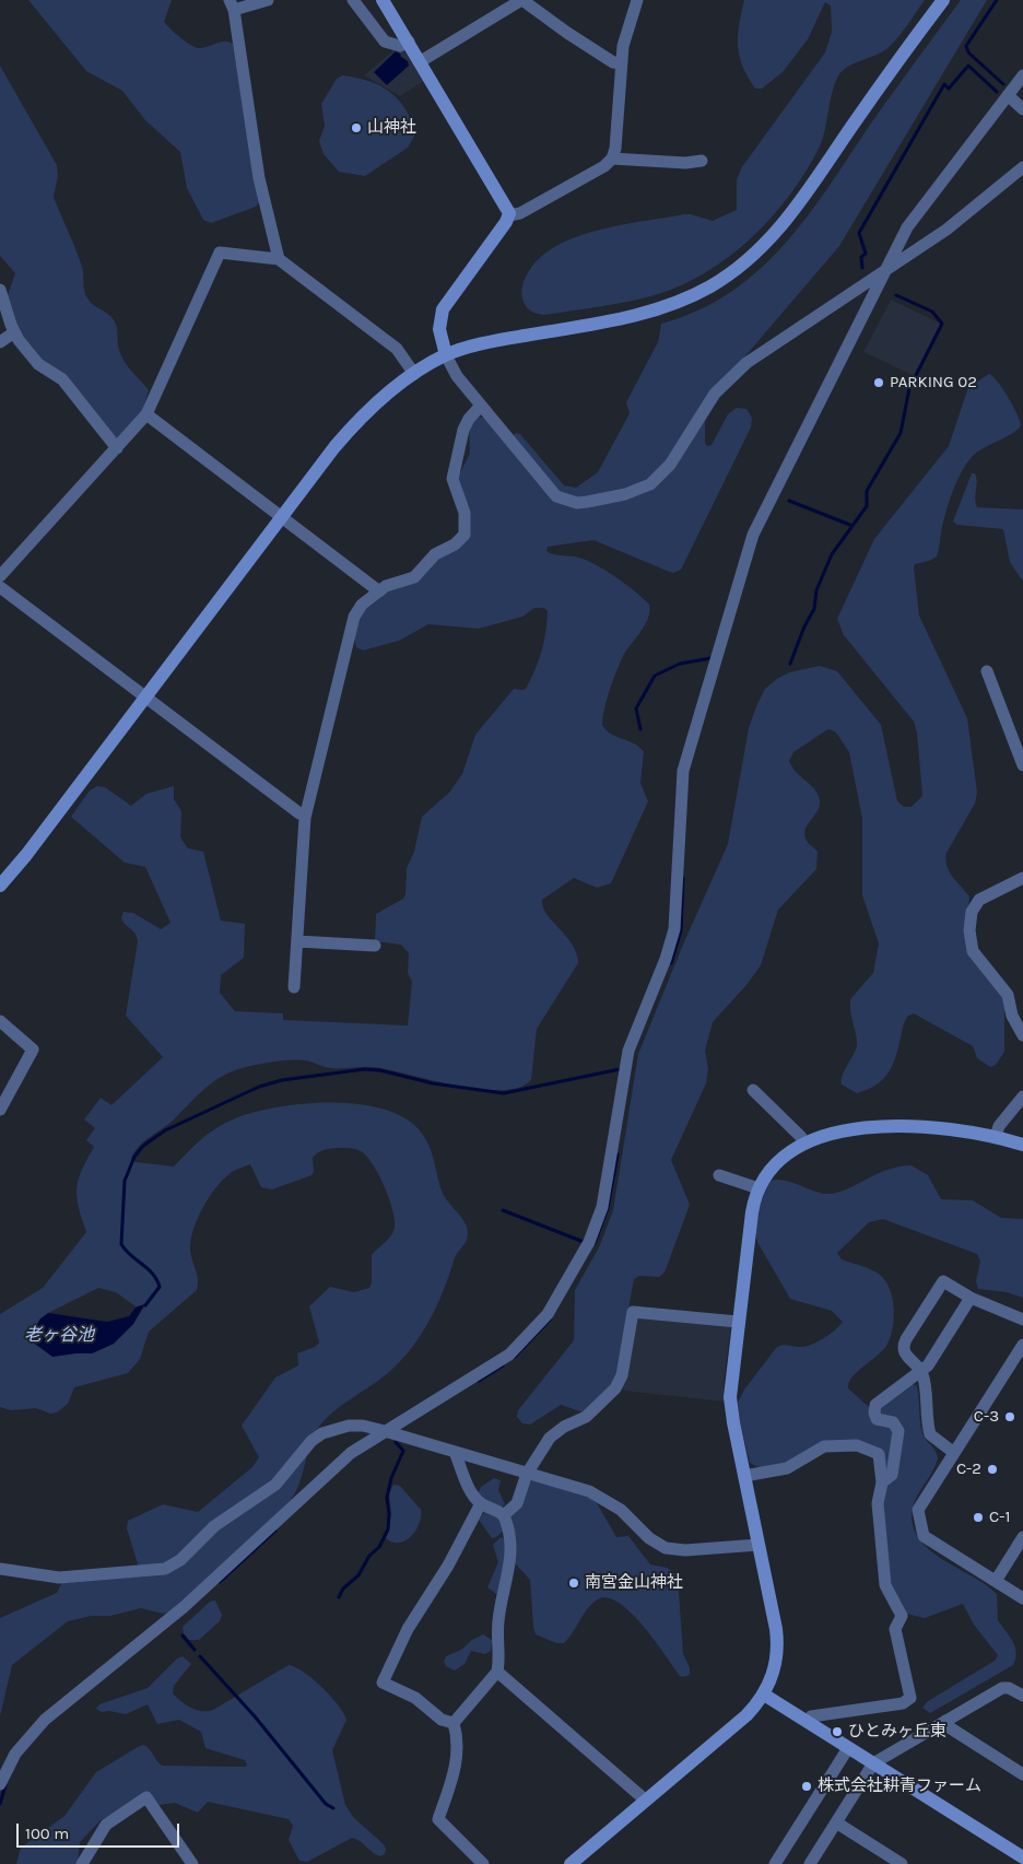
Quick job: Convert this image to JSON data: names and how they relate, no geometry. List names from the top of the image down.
{
  "water": ["老ヶ谷池"],
  "places": [
    "山神社",
    "PARKING 02",
    "C-3",
    "C-2",
    "C-1",
    "南宮金山神社",
    "ひとみヶ丘東",
    "株式会社耕青ファーム"
  ],
  "scale_bar": "100 m"
}
